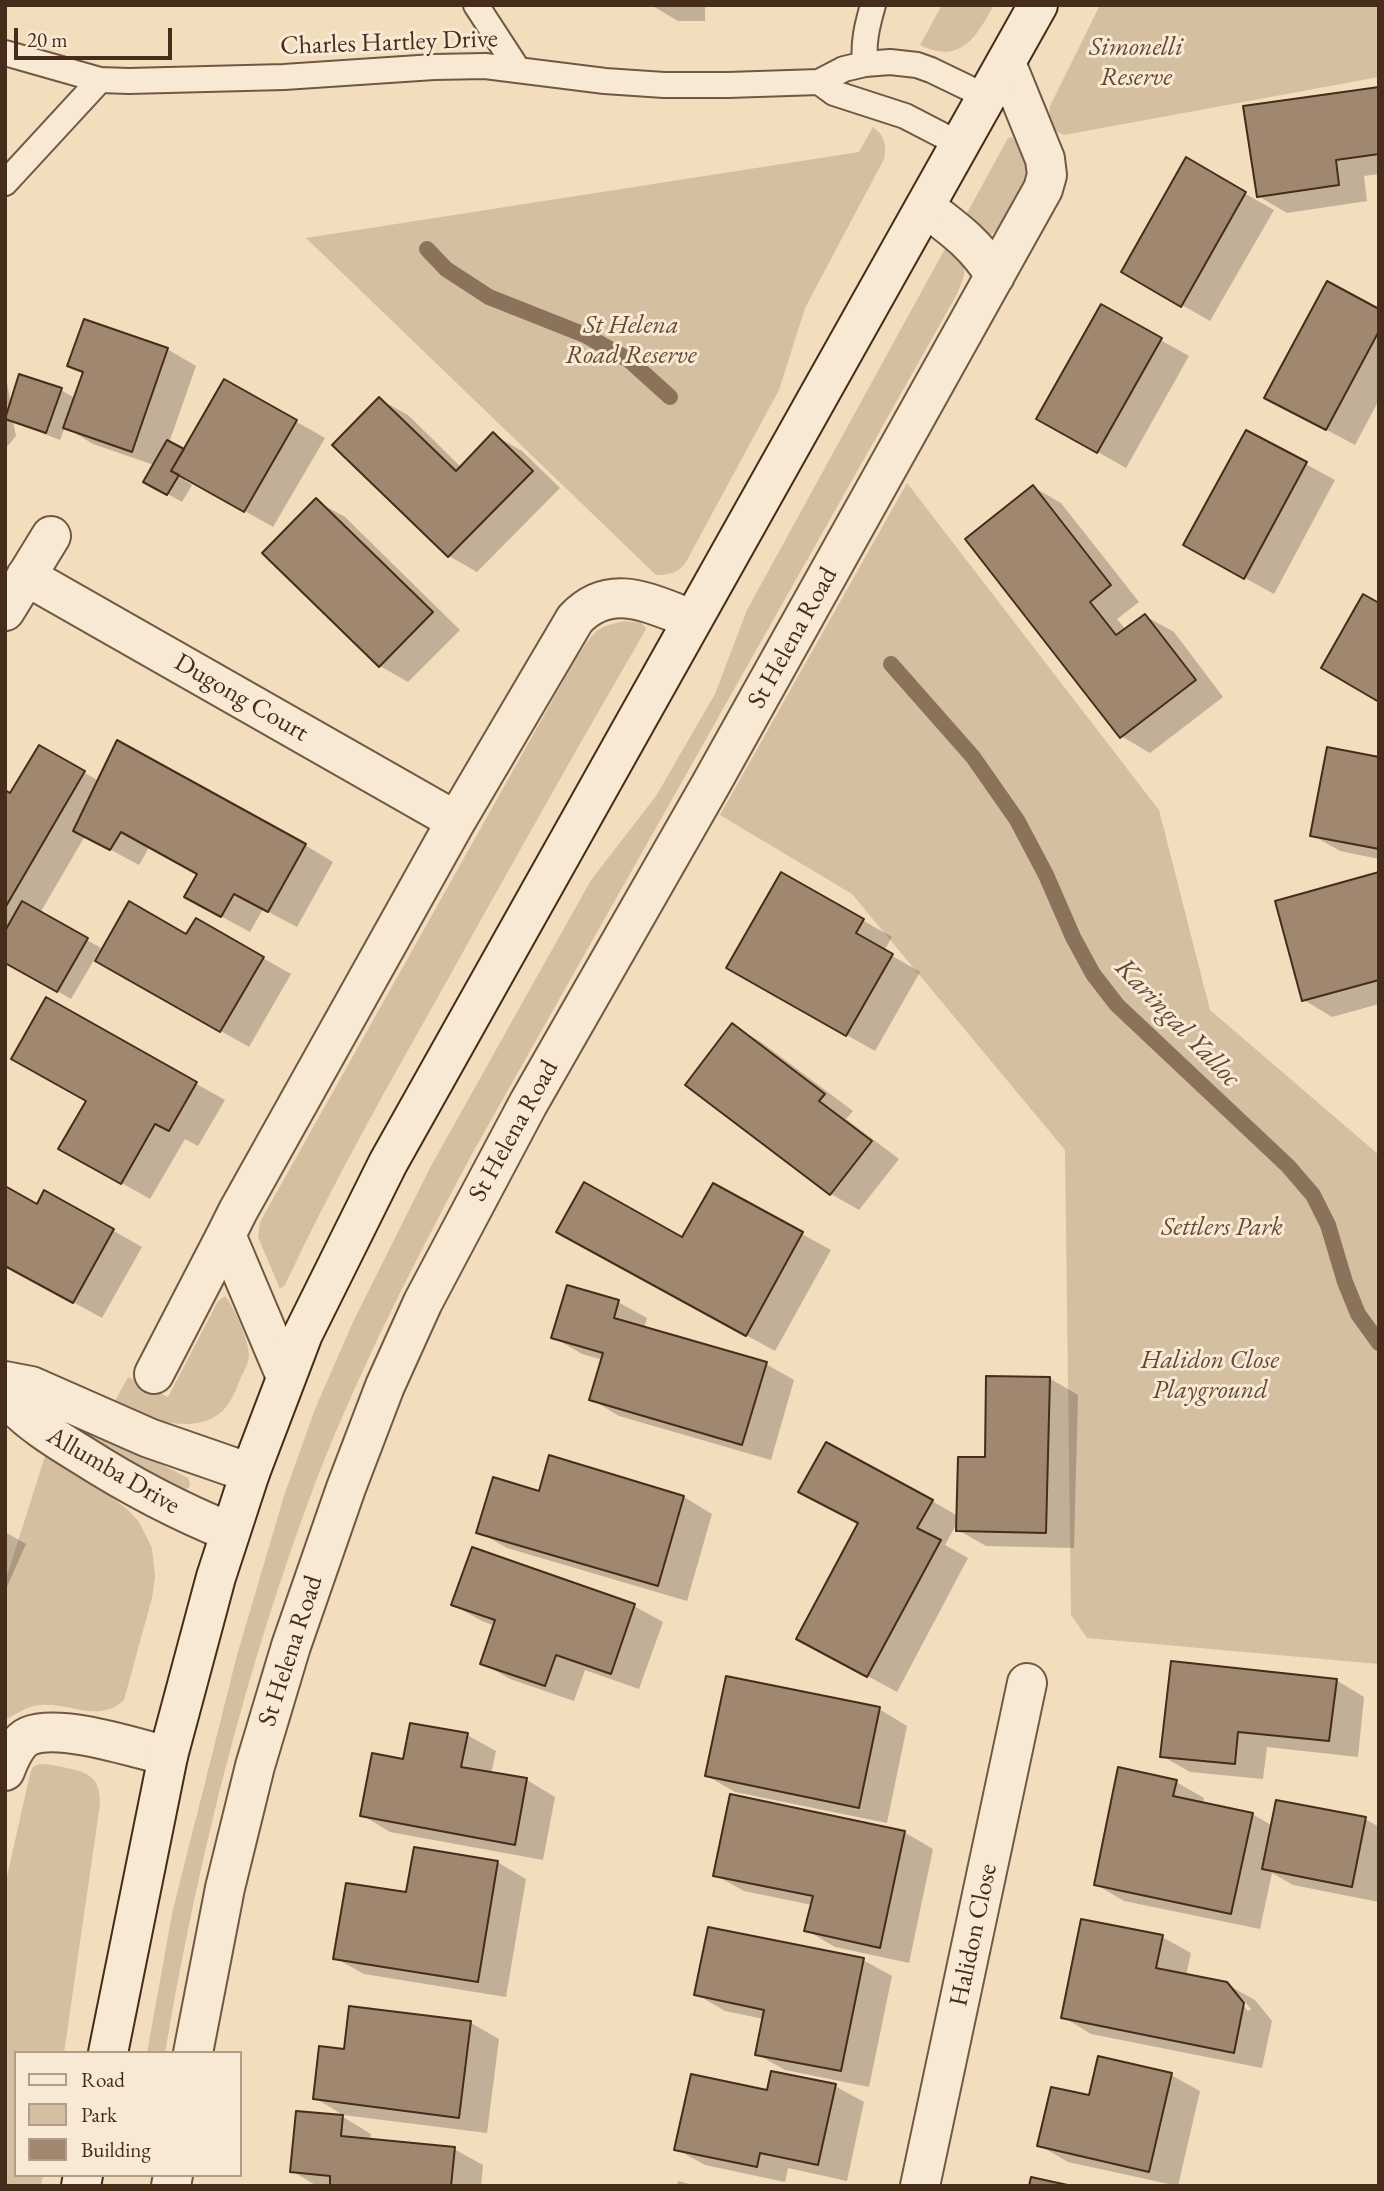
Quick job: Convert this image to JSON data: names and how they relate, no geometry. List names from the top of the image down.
{
  "streets": {
    "street": [
      "St Helena Road",
      "Dugong Court",
      "Allumba Drive",
      "Halidon Close"
    ],
    "lane": ["Charles Hartley Drive"]
  },
  "water": ["Karingal Yalloc"],
  "parks": [
    "Simonelli Reserve",
    "St Helena Road Reserve",
    "Settlers Park",
    "Halidon Close Playground"
  ],
  "legend": ["Road", "Park", "Building"],
  "scale_bar": "20 m"
}
